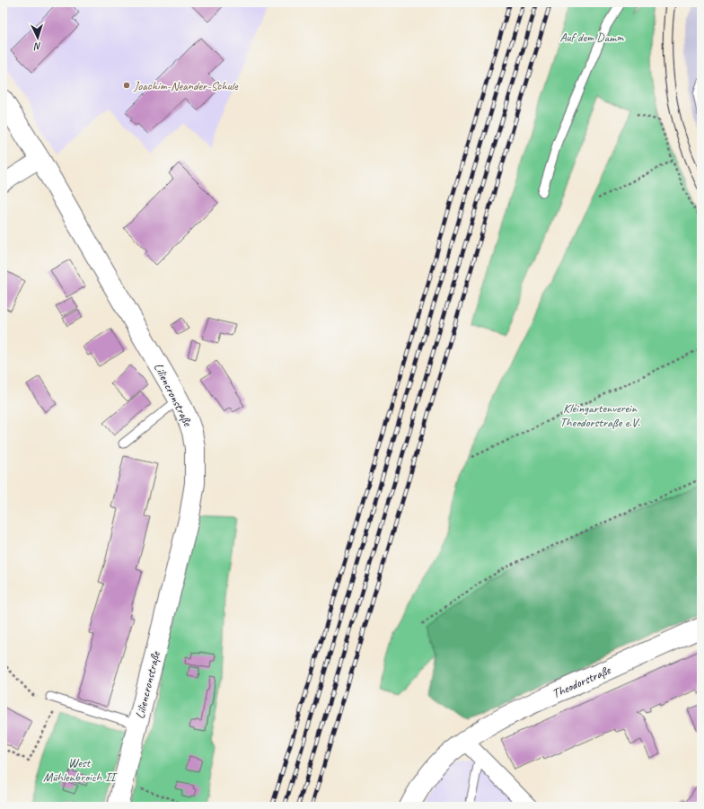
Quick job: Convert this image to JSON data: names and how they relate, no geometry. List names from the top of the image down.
{
  "streets": {
    "main road": ["Liliencronstraße", "Theodorstraße"]
  },
  "parks": ["Auf dem Damm", "Kleingartenverein Theodorstraße e.V.", "West Mühlenbroich II"],
  "places": ["Joachim-Neander-Schule"],
  "north": "bottom"
}
